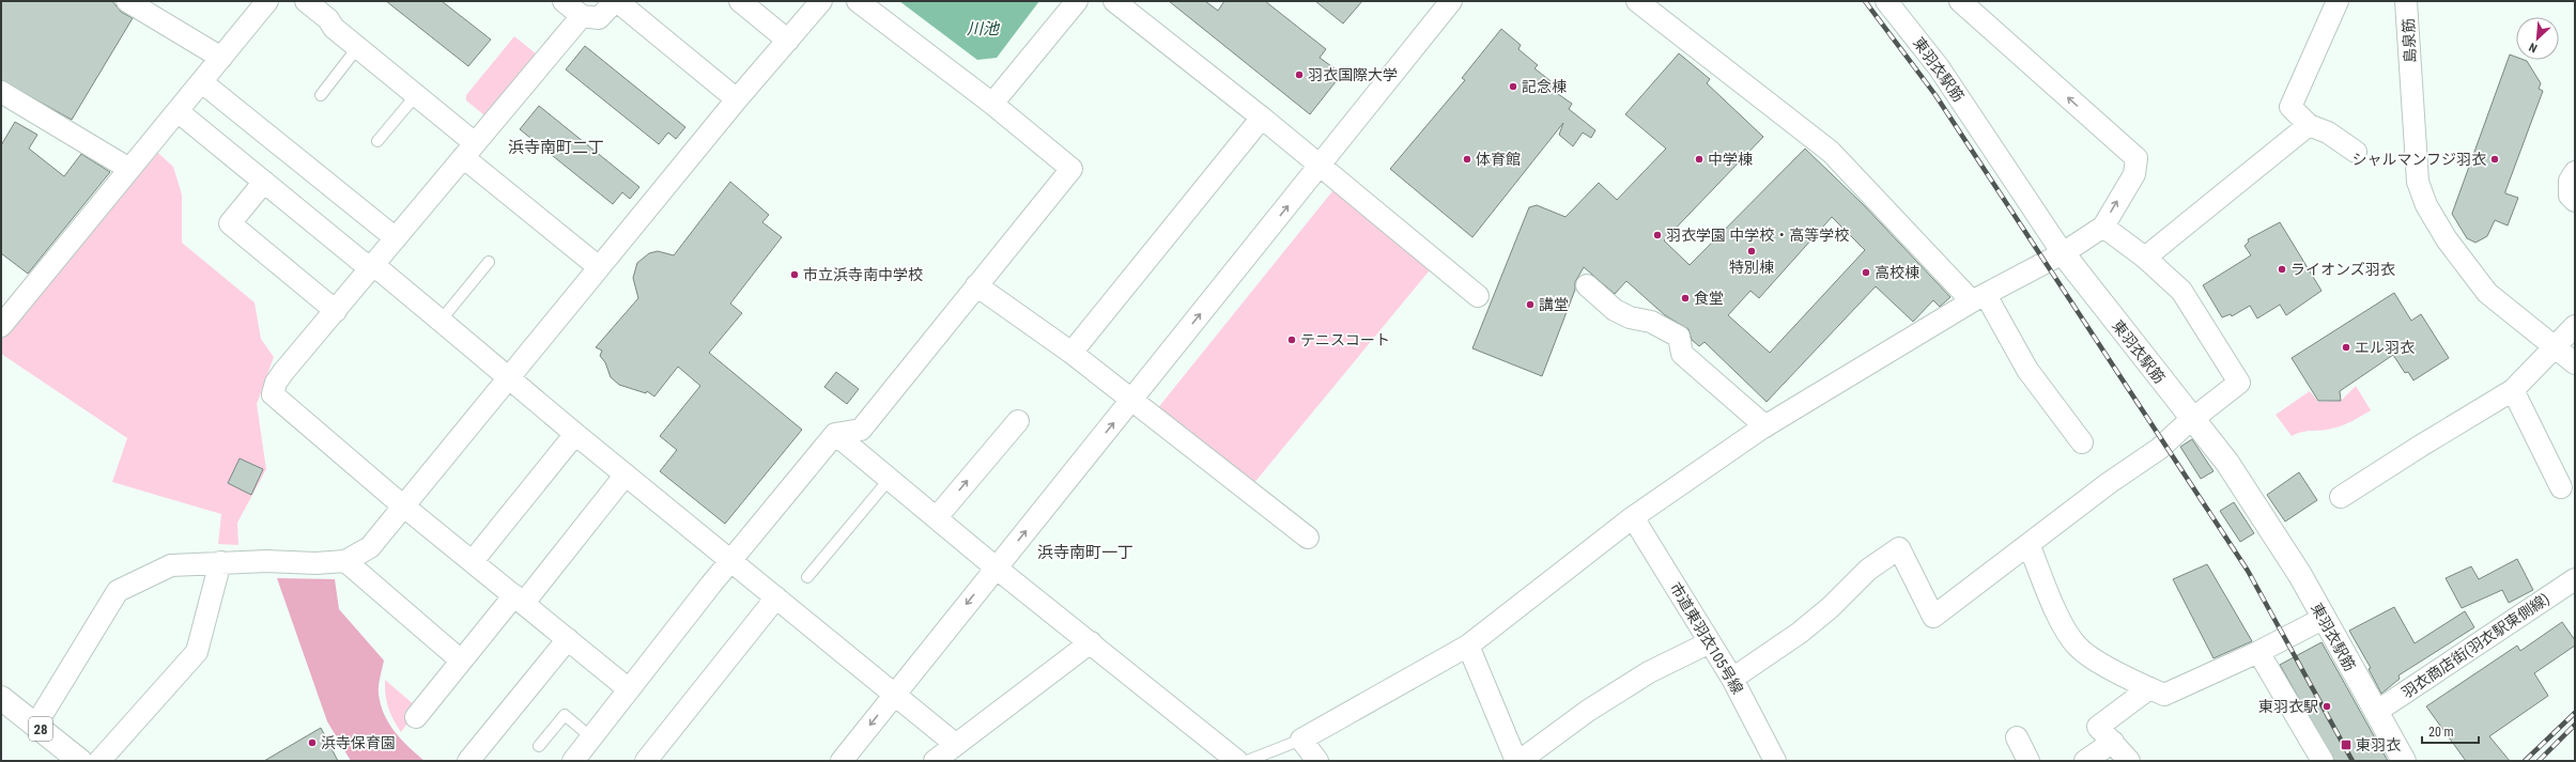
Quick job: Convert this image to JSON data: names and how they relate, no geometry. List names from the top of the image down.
{
  "streets": {
    "street": [
      "島泉筋",
      "東羽衣駅筋",
      "市道東羽衣105号線",
      "羽衣商店街(羽衣駅東側線)",
      "28"
    ]
  },
  "crossings": [
    ["東羽衣駅筋", "羽衣商店街(羽衣駅東側線)"]
  ],
  "districts": ["浜寺南町二丁", "浜寺南町一丁"],
  "water": ["川池"],
  "places": {
    "other": [
      "羽衣国際大学",
      "記念棟",
      "体育館",
      "中学棟",
      "シャルマンフジ羽衣",
      "羽衣学園 中学校・高等学校",
      "特別棟",
      "ライオンズ羽衣",
      "高校棟",
      "市立浜寺南中学校",
      "食堂",
      "講堂",
      "テニスコート",
      "エル羽衣",
      "東羽衣駅",
      "浜寺保育園"
    ],
    "transit": ["東羽衣"]
  },
  "scale_bar": "20 m",
  "north": "bottom left"
}
